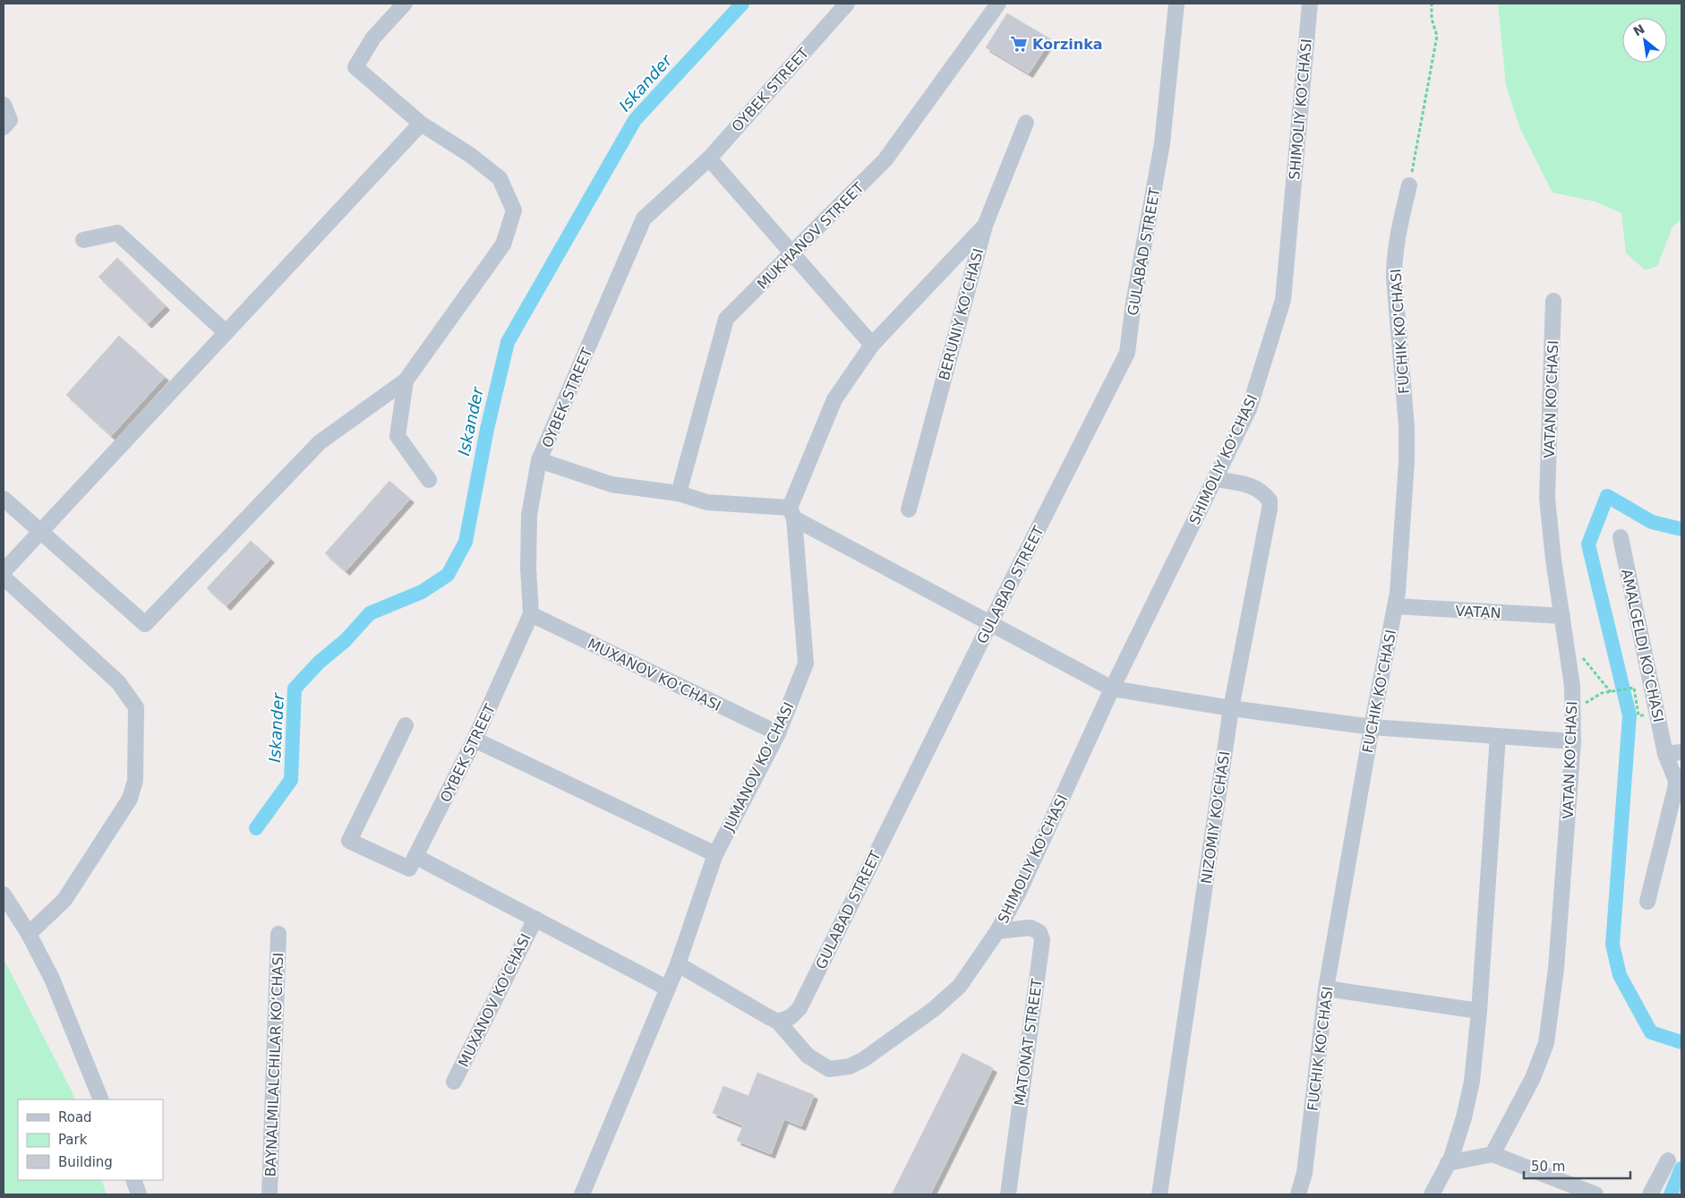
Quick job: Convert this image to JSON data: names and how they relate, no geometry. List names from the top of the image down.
{
  "streets": {
    "street": [
      "OYBEK STREET",
      "SHIMOLIY KO‘CHASI",
      "MUKHANOV STREET",
      "GULABAD STREET",
      "BERUNIY KO‘CHASI",
      "FUCHIK KO'CHASI",
      "VATAN KO'CHASI",
      "VATAN",
      "AMALGELDI KO‘CHASI",
      "MUXANOV KO'CHASI",
      "JUMANOV KO‘CHASI",
      "NIZOMIY KO'CHASI",
      "SHIMOLIY KO'CHASI",
      "MATONAT STREET",
      "BAYNALMILALCHILAR KO‘CHASI"
    ]
  },
  "crossings": [
    ["OYBEK STREET", "MUXANOV KO'CHASI"],
    ["SHIMOLIY KO‘CHASI", "NIZOMIY KO'CHASI"],
    ["SHIMOLIY KO‘CHASI", "SHIMOLIY KO'CHASI"],
    ["GULABAD STREET", "SHIMOLIY KO'CHASI"],
    ["BERUNIY KO‘CHASI", "JUMANOV KO‘CHASI"],
    ["FUCHIK KO'CHASI", "VATAN"],
    ["VATAN KO'CHASI", "VATAN"],
    ["MUXANOV KO'CHASI", "JUMANOV KO‘CHASI"],
    ["SHIMOLIY KO'CHASI", "MATONAT STREET"]
  ],
  "water": ["Iskander"],
  "places": {
    "supermarket": ["Korzinka"]
  },
  "legend": ["Road", "Park", "Building"],
  "scale_bar": "50 m",
  "north": "top left"
}
